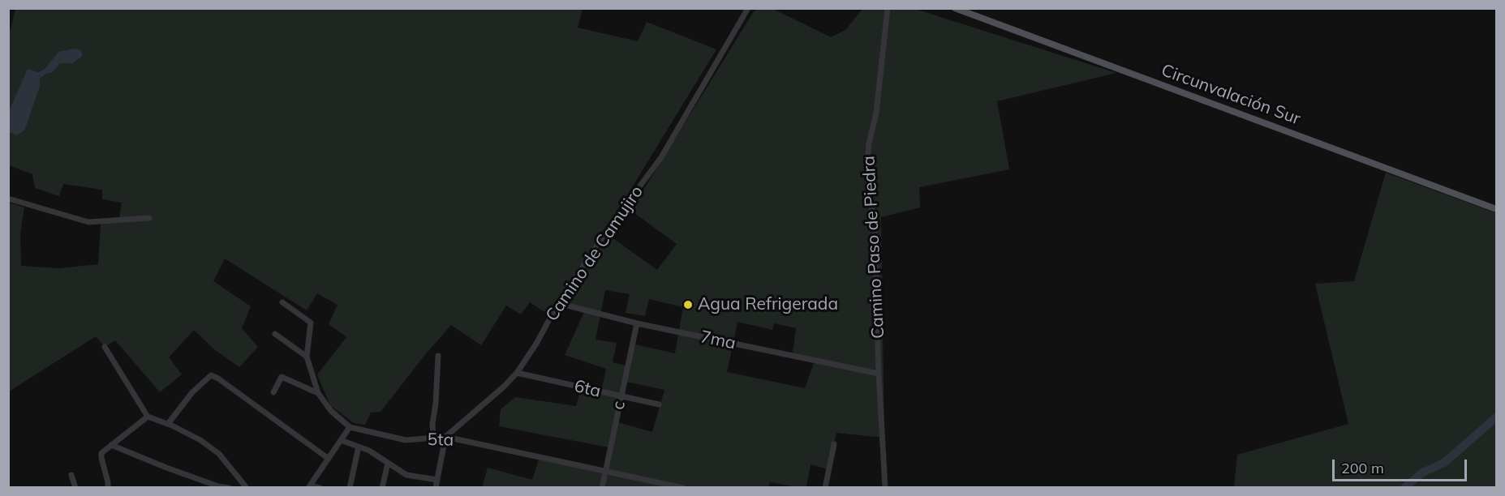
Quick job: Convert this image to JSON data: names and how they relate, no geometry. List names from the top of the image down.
{
  "streets": {
    "main road": ["Circunvalación Sur"],
    "street": [
      "Camino Paso de Piedra",
      "Camino de Camujiro",
      "7ma",
      "6ta",
      "c",
      "5ta"
    ]
  },
  "crossings": [
    ["Camino Paso de Piedra", "7ma"],
    ["Camino de Camujiro", "7ma"],
    ["Camino de Camujiro", "6ta"],
    ["Camino de Camujiro", "5ta"],
    ["7ma", "c"],
    ["6ta", "c"],
    ["c", "5ta"]
  ],
  "places": ["Agua Refrigerada"],
  "scale_bar": "200 m"
}
